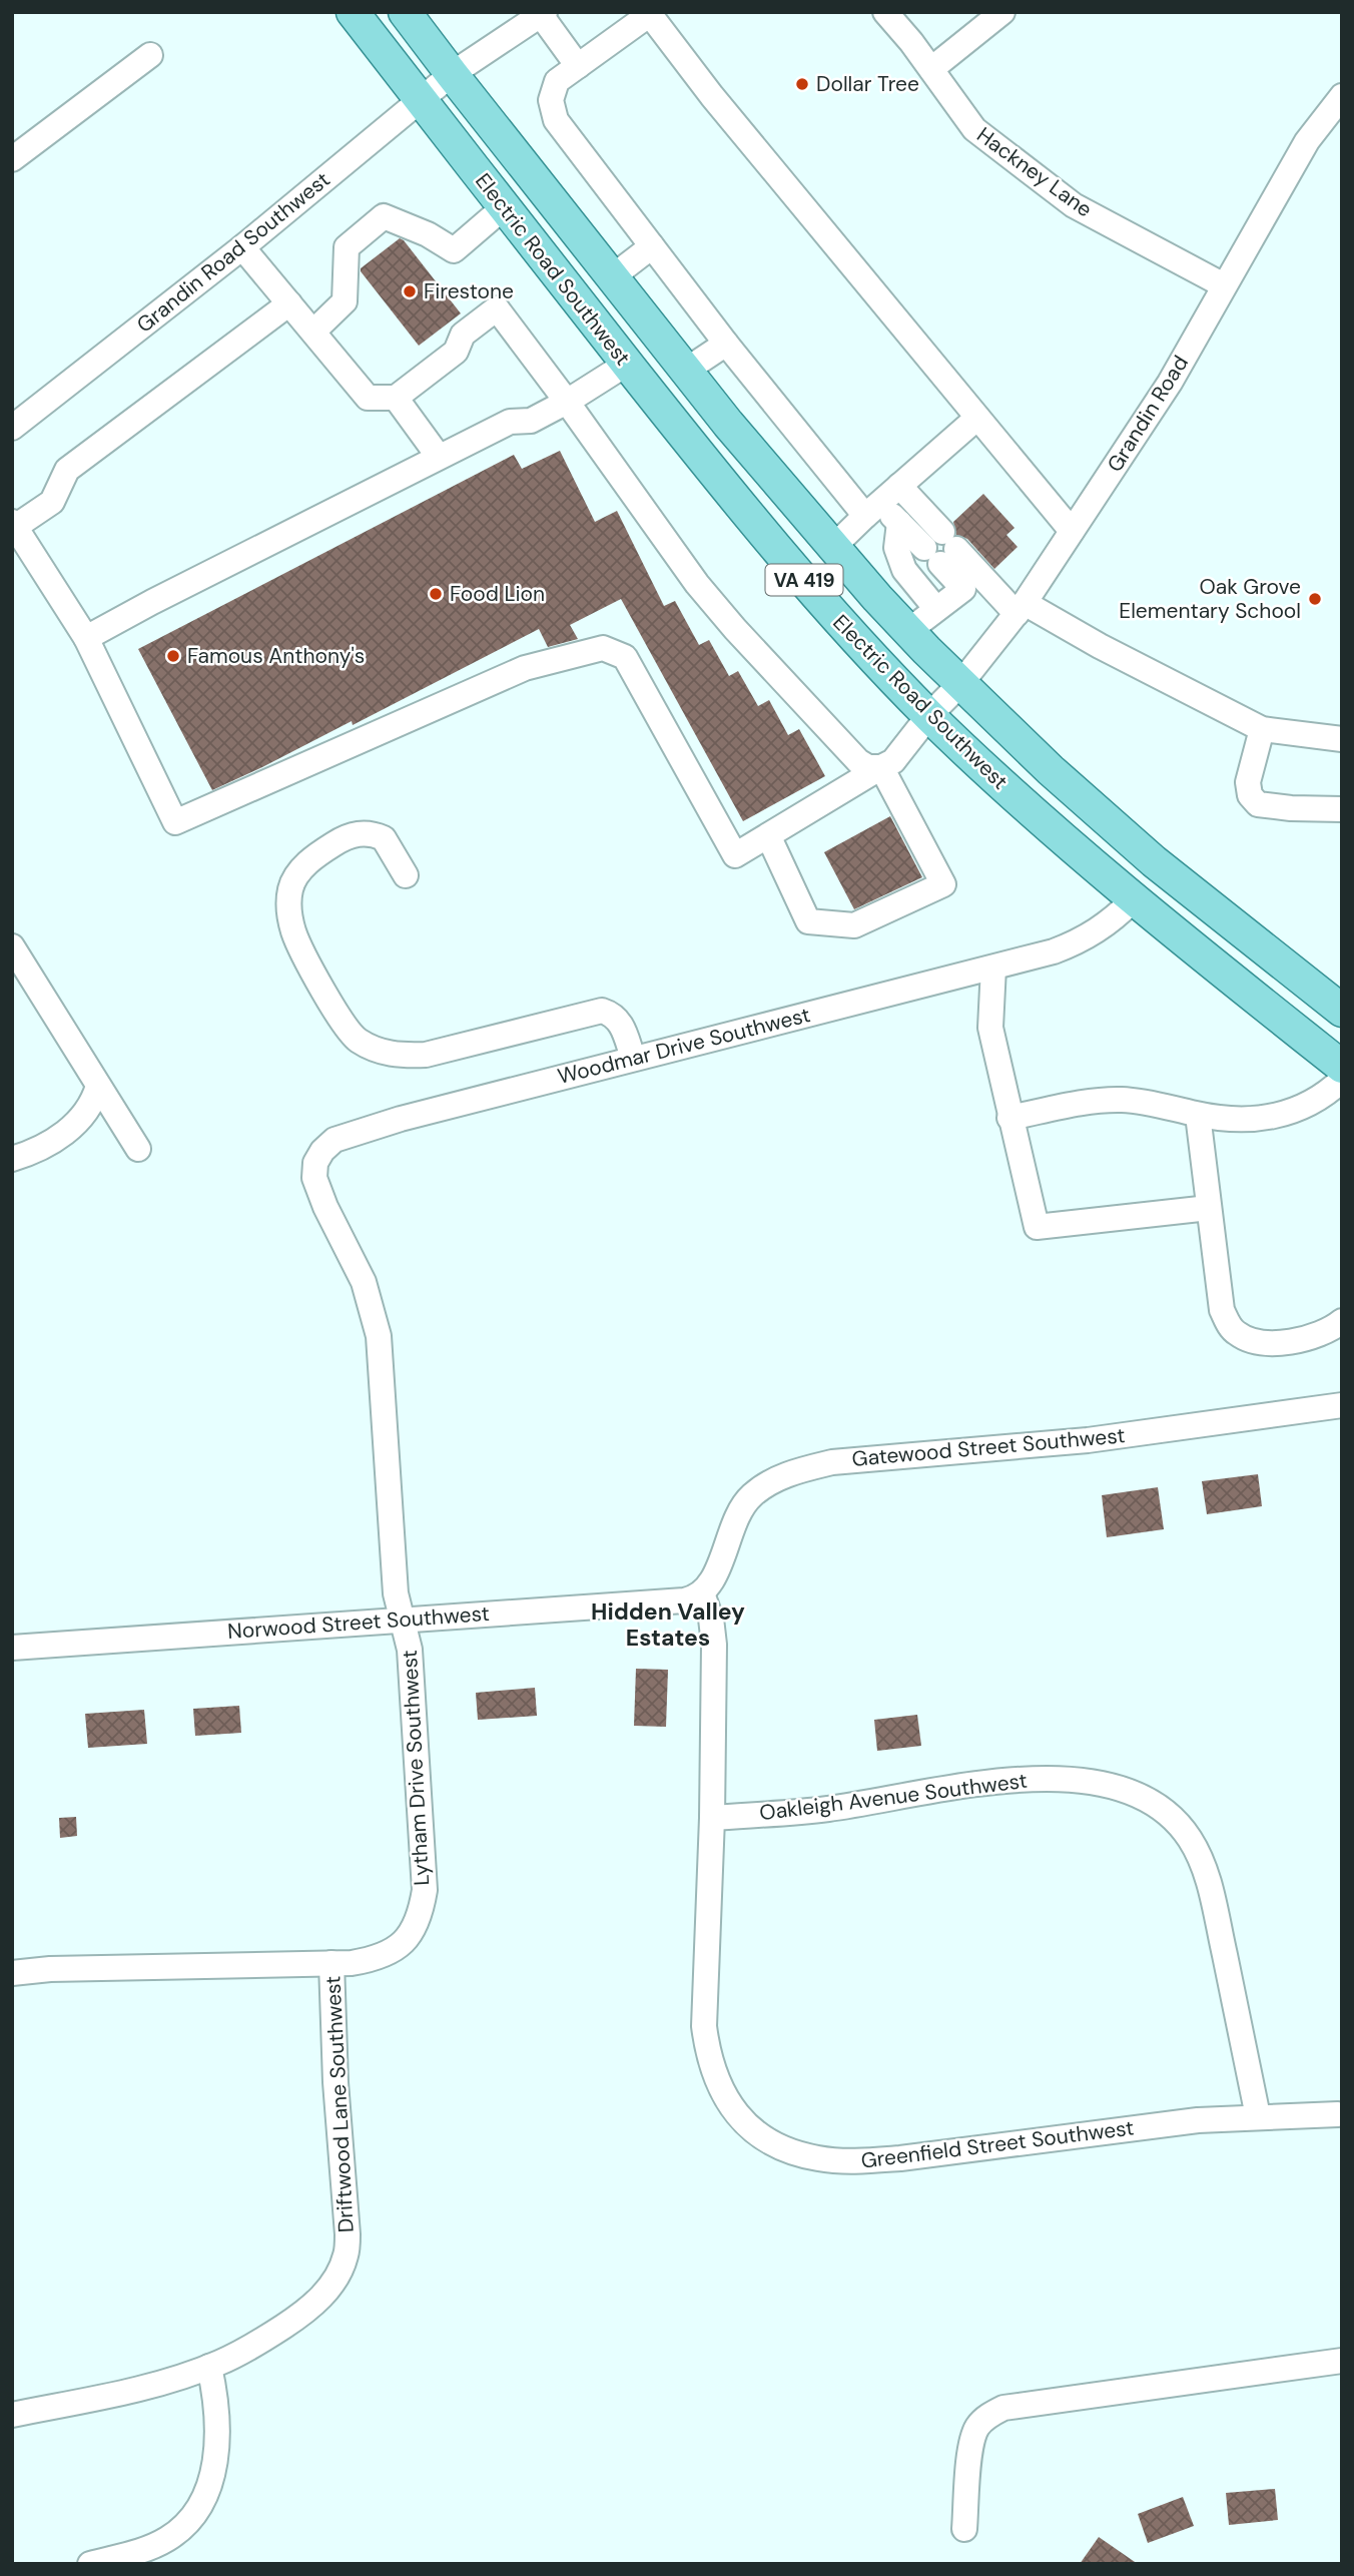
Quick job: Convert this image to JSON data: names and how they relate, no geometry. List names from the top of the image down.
{
  "streets": {
    "main road": ["Electric Road Southwest", "VA 419"],
    "street": [
      "Hackney Lane",
      "Grandin Road Southwest",
      "Grandin Road",
      "Woodmar Drive Southwest",
      "Gatewood Street Southwest",
      "Norwood Street Southwest",
      "Lytham Drive Southwest",
      "Oakleigh Avenue Southwest",
      "Driftwood Lane Southwest",
      "Greenfield Street Southwest"
    ]
  },
  "crossings": [
    ["Hackney Lane", "Grandin Road"],
    ["Grandin Road Southwest", "Electric Road Southwest"],
    ["Electric Road Southwest", "Grandin Road"],
    ["Electric Road Southwest", "Woodmar Drive Southwest"],
    ["Woodmar Drive Southwest", "Lytham Drive Southwest"],
    ["Gatewood Street Southwest", "Norwood Street Southwest"],
    ["Gatewood Street Southwest", "Greenfield Street Southwest"],
    ["Norwood Street Southwest", "Lytham Drive Southwest"],
    ["Norwood Street Southwest", "Greenfield Street Southwest"],
    ["Lytham Drive Southwest", "Driftwood Lane Southwest"],
    ["Oakleigh Avenue Southwest", "Greenfield Street Southwest"]
  ],
  "districts": ["Hidden Valley Estates"],
  "places": [
    "Dollar Tree",
    "Firestone",
    "Food Lion",
    "Oak Grove Elementary School",
    "Famous Anthony's"
  ]
}
